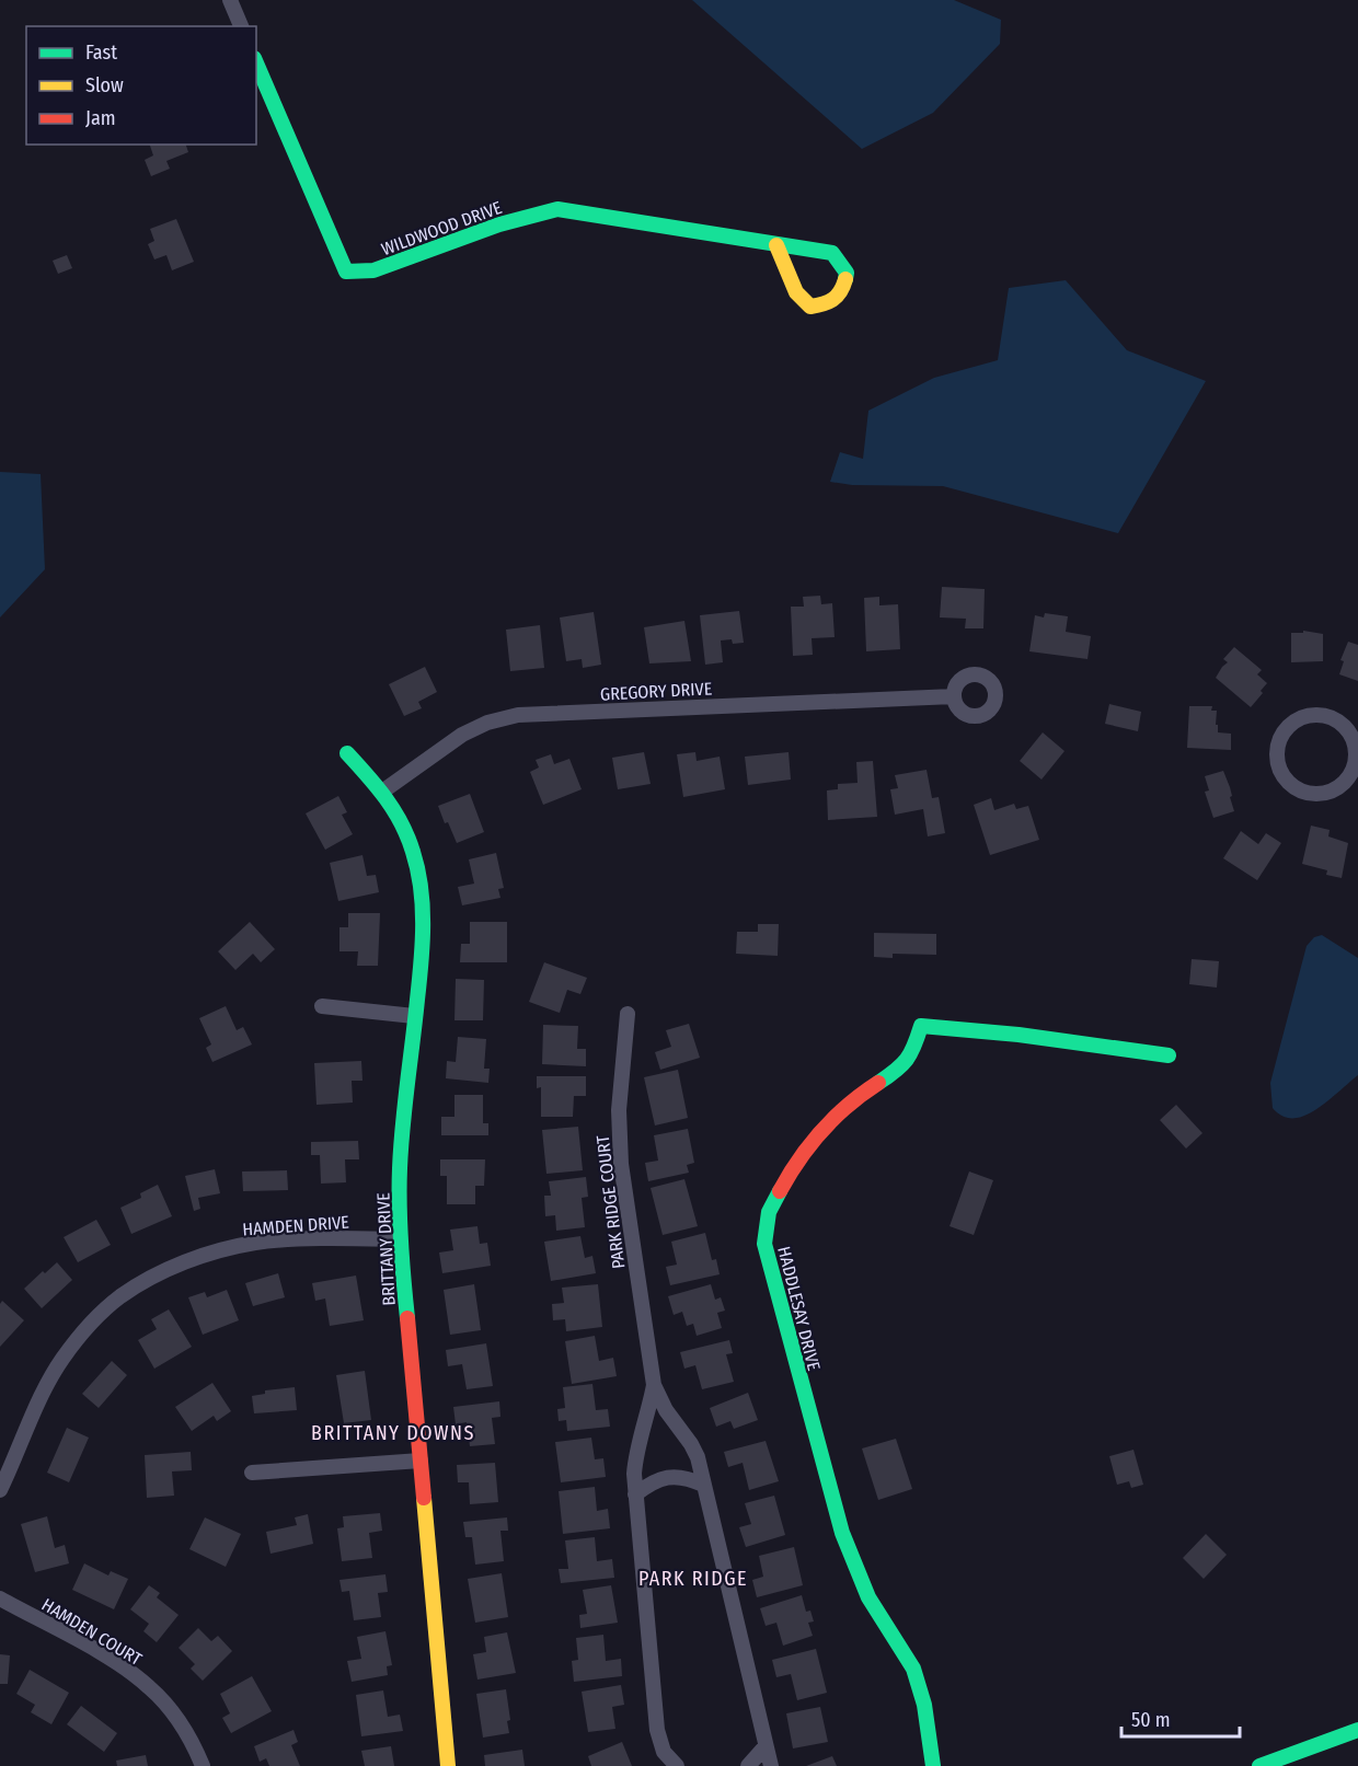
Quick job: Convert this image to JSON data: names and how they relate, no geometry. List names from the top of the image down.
{
  "streets": {
    "street": [
      "WILDWOOD DRIVE",
      "GREGORY DRIVE",
      "PARK RIDGE COURT",
      "HAMDEN DRIVE",
      "BRITTANY DRIVE",
      "HADDLESAY DRIVE",
      "HAMDEN COURT"
    ]
  },
  "crossings": [
    ["GREGORY DRIVE", "BRITTANY DRIVE"],
    ["HAMDEN DRIVE", "BRITTANY DRIVE"]
  ],
  "districts": ["BRITTANY DOWNS", "PARK RIDGE"],
  "legend": ["Fast", "Slow", "Jam"],
  "scale_bar": "50 m"
}
